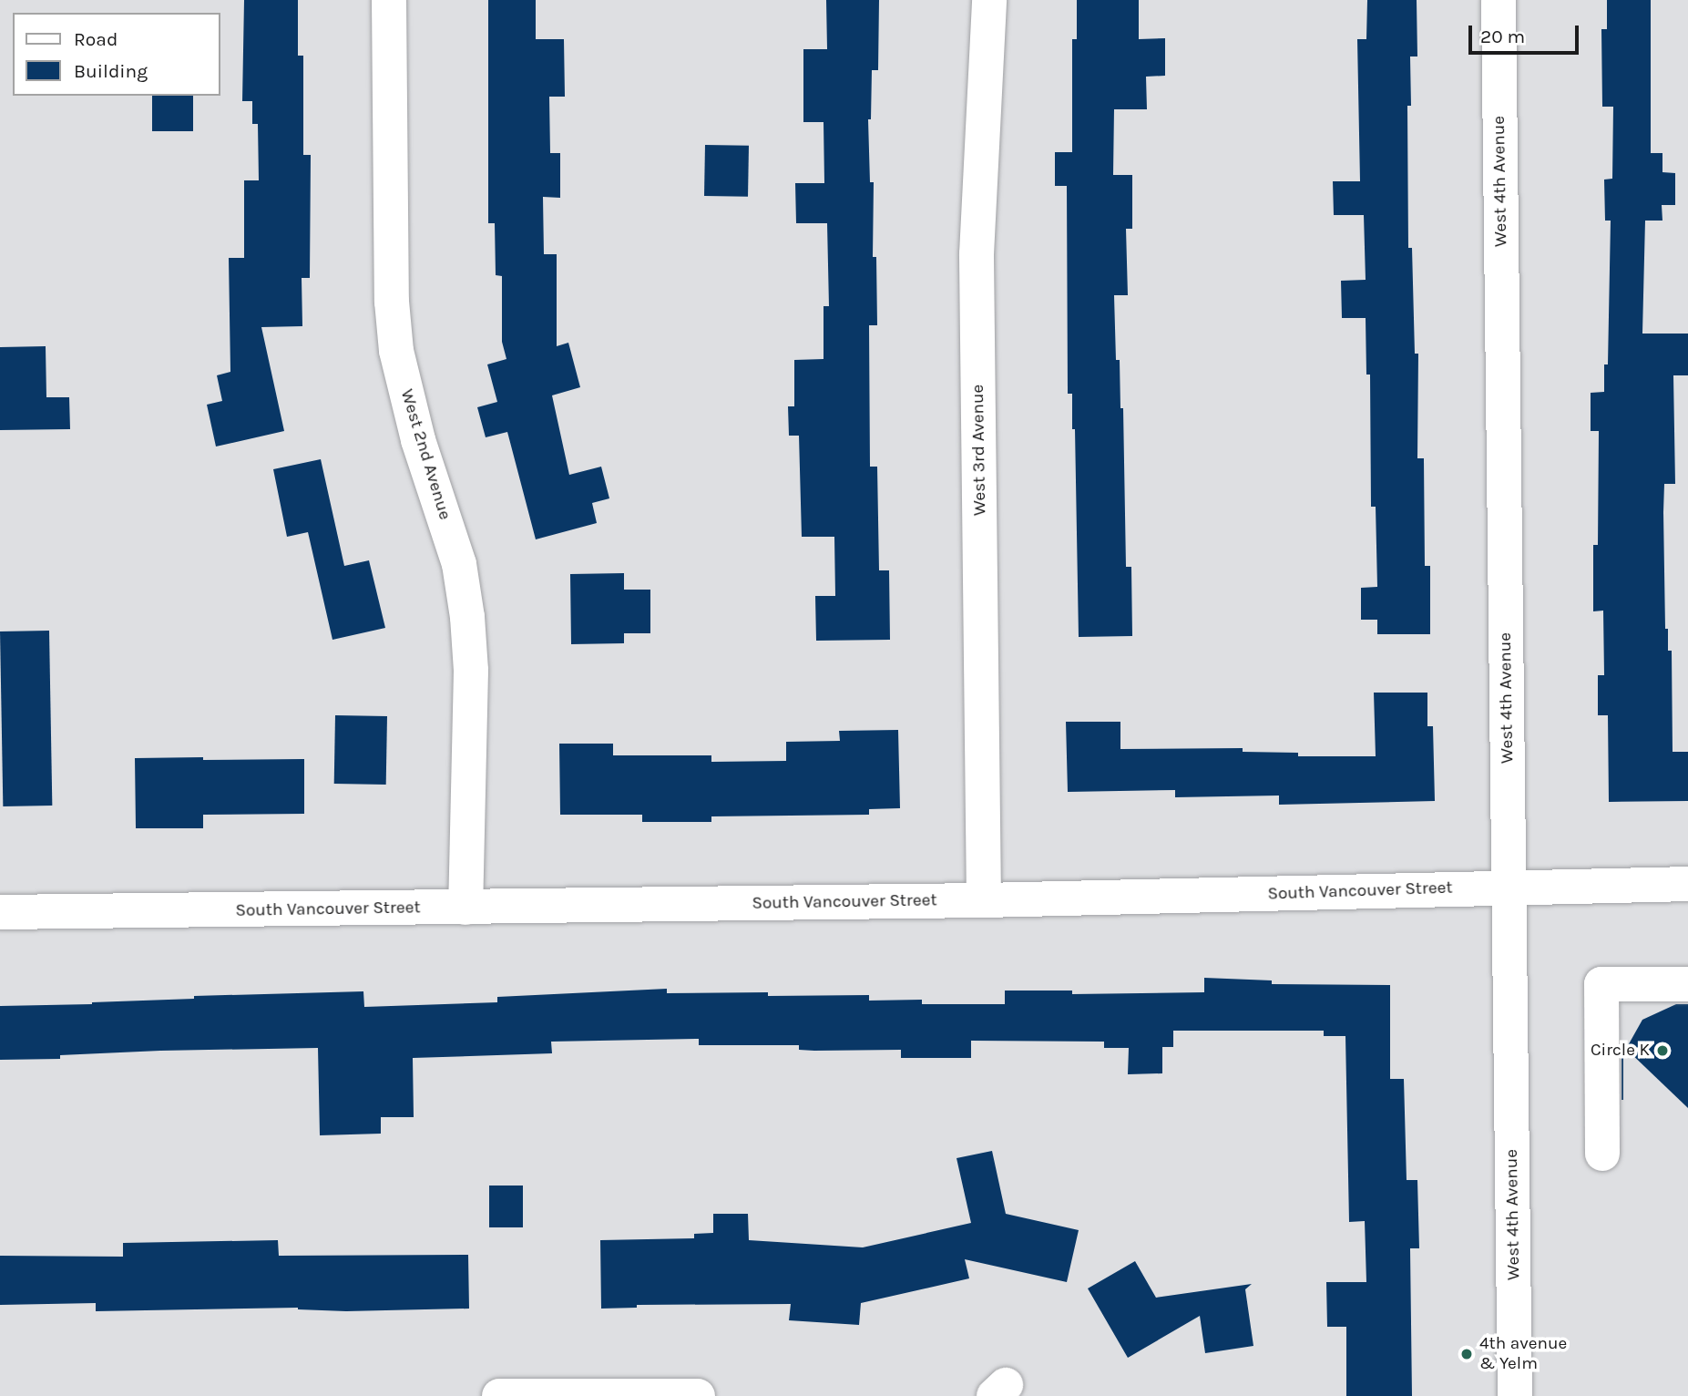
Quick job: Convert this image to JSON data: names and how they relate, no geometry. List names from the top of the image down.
{
  "streets": {
    "street": [
      "West 4th Avenue",
      "West 3rd Avenue",
      "West 2nd Avenue",
      "South Vancouver Street"
    ]
  },
  "crossings": [
    ["West 4th Avenue", "South Vancouver Street"],
    ["West 3rd Avenue", "South Vancouver Street"],
    ["West 2nd Avenue", "South Vancouver Street"]
  ],
  "places": ["Circle K", "4th avenue & Yelm"],
  "legend": ["Road", "Building"],
  "scale_bar": "20 m"
}
